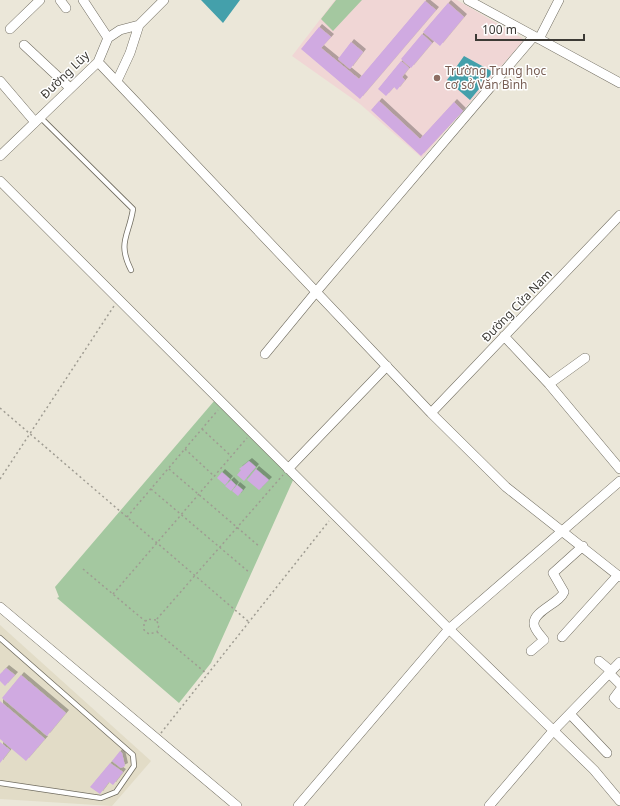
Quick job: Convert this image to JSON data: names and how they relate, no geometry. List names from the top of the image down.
{
  "streets": {
    "street": ["Đường Lũy", "Đường Cửa Nam"]
  },
  "places": ["Trường Trung học cơ sở Văn Bình"],
  "scale_bar": "100 m"
}
